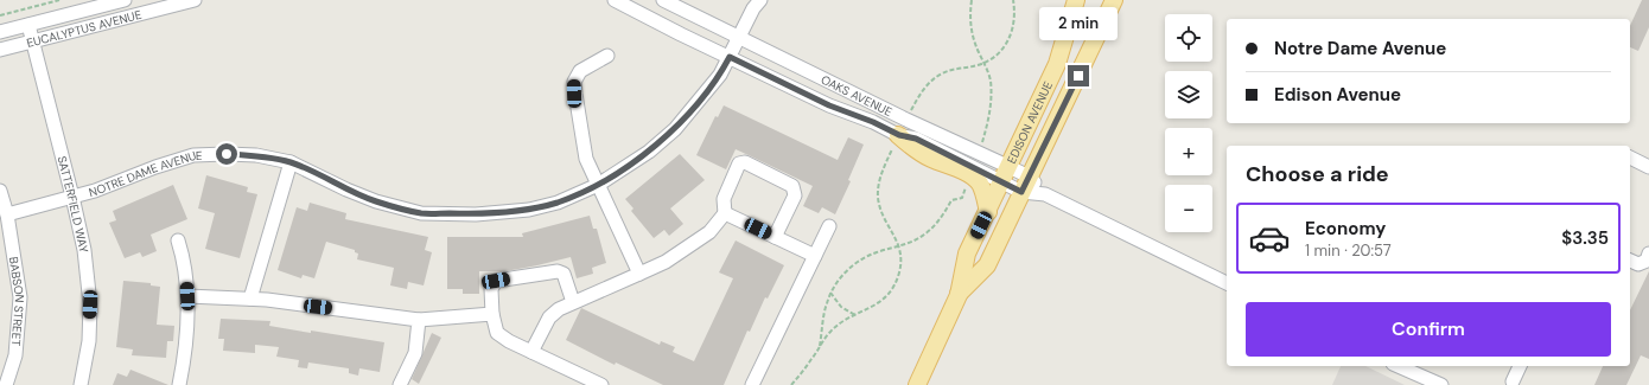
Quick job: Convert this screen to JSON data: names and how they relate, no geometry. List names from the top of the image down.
{
  "streets": {
    "main road": ["EDISON AVENUE"],
    "street": [
      "EUCALYPTUS AVENUE",
      "OAKS AVENUE",
      "NOTRE DAME AVENUE",
      "SATTERFIELD WAY",
      "BABSON STREET"
    ]
  },
  "crossings": [
    ["EUCALYPTUS AVENUE", "SATTERFIELD WAY"],
    ["OAKS AVENUE", "EDISON AVENUE"],
    ["OAKS AVENUE", "NOTRE DAME AVENUE"],
    ["NOTRE DAME AVENUE", "SATTERFIELD WAY"],
    ["NOTRE DAME AVENUE", "BABSON STREET"]
  ],
  "page": {
    "bubble": "2 min",
    "map_buttons": ["+", "−"],
    "banner": ["Notre Dame Avenue", "Edison Avenue"],
    "heading": "Choose a ride",
    "list": [
      {
        "name": "Economy",
        "note": "1 min · 20:57",
        "value": "$3.35"
      }
    ],
    "buttons": "Confirm"
  }
}
